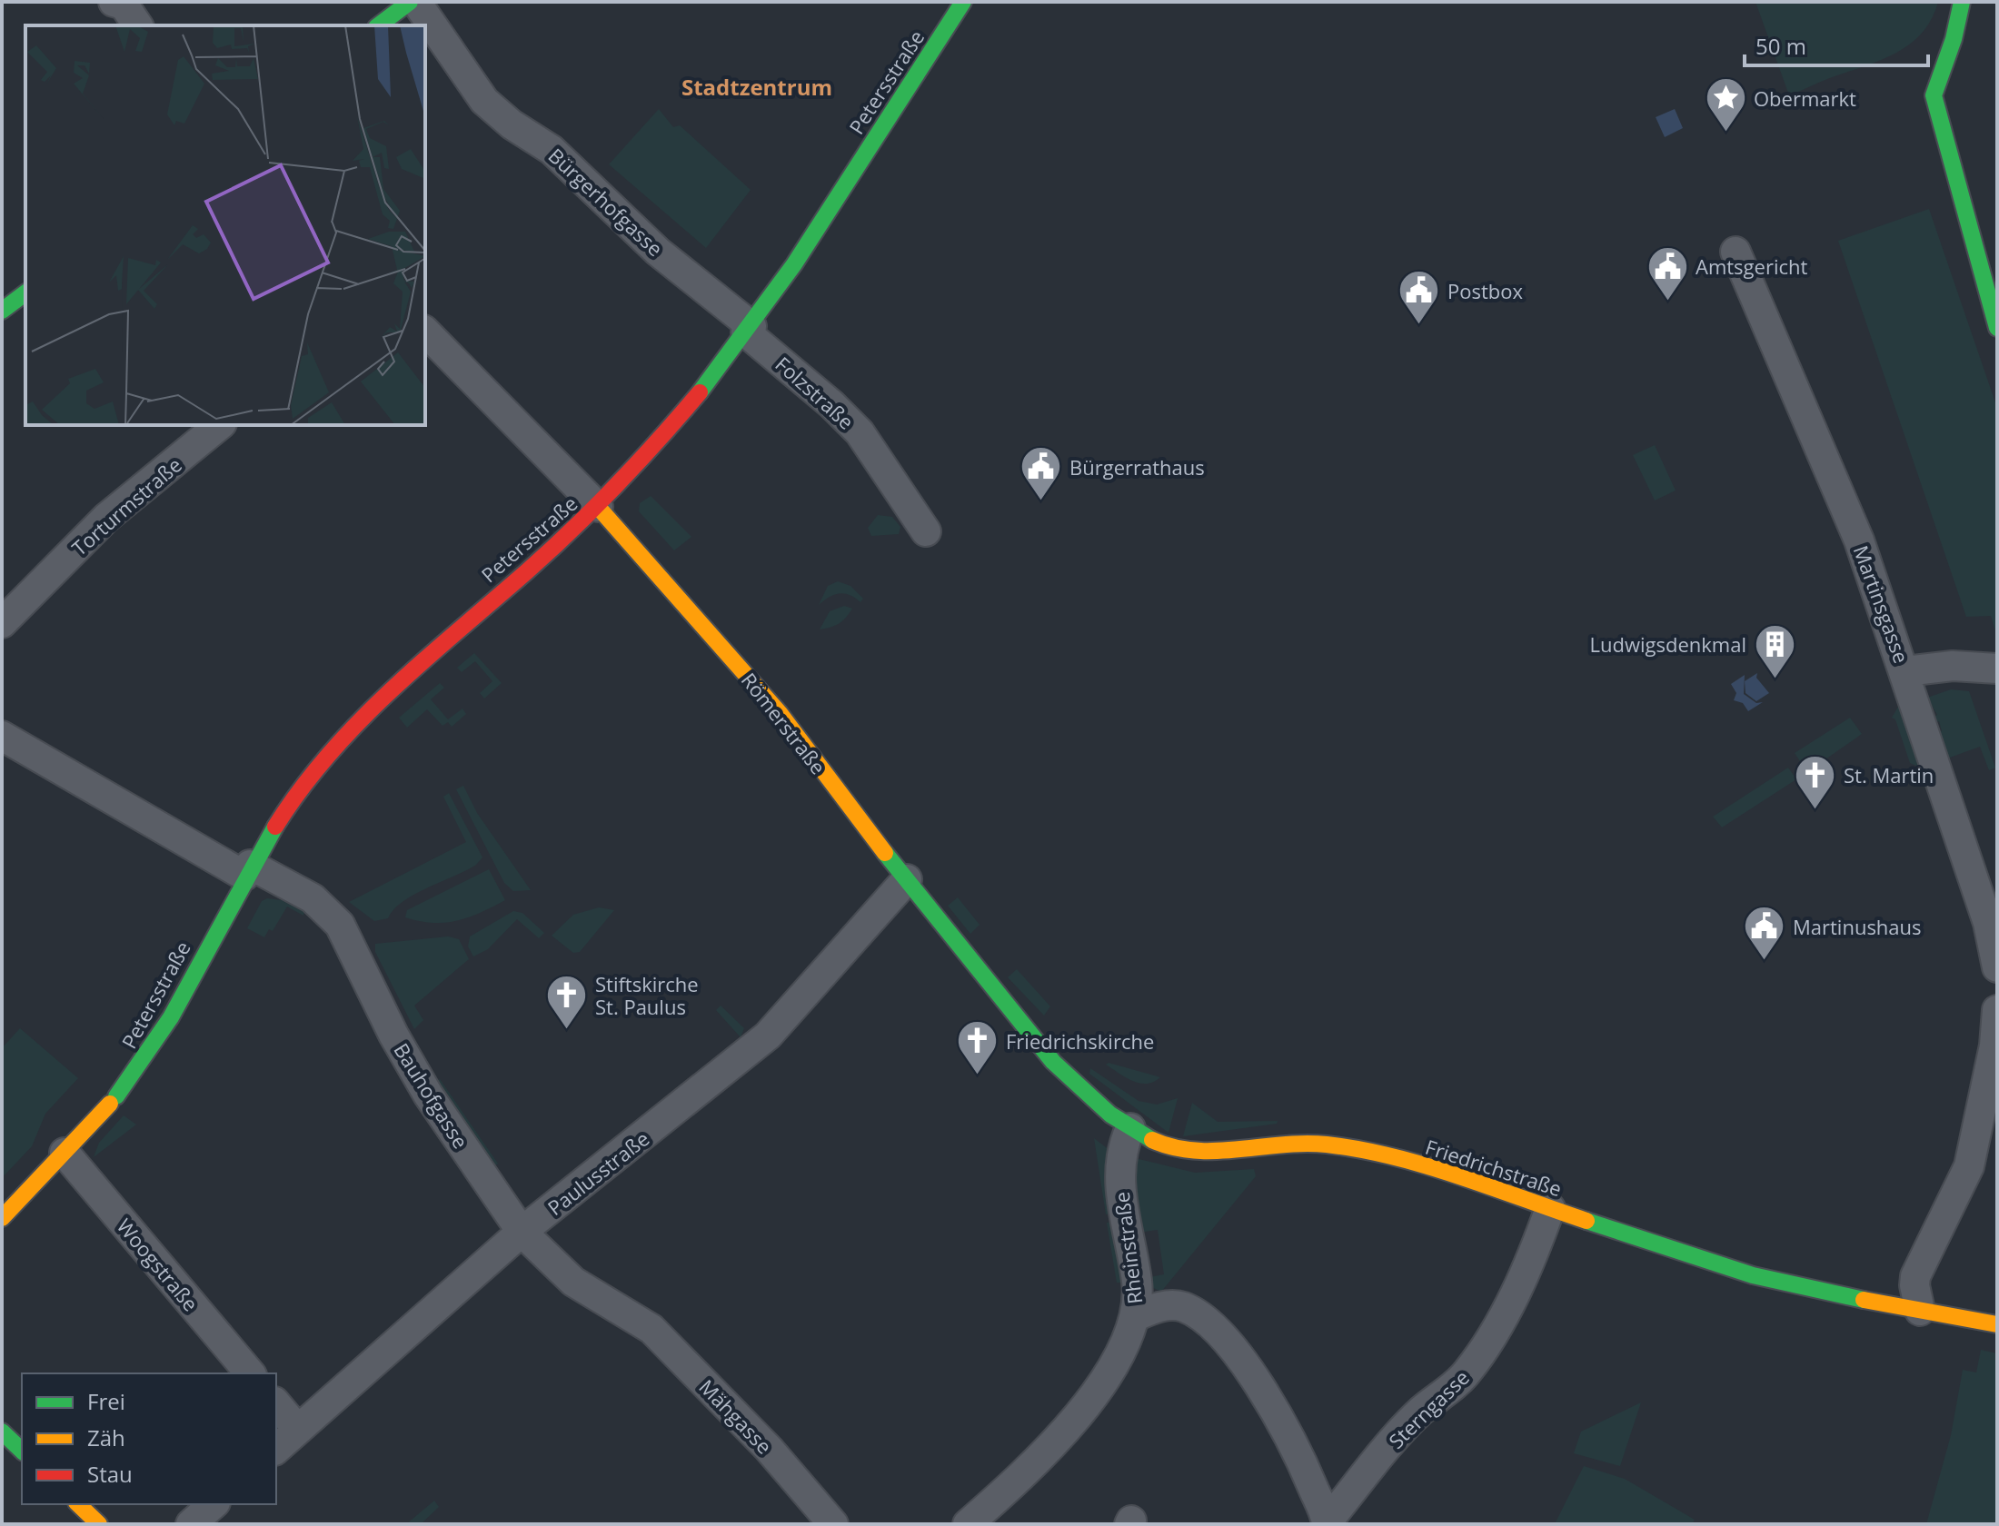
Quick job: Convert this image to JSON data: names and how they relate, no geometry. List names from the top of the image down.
{
  "streets": {
    "street": [
      "Petersstraße",
      "Bürgerhofgasse",
      "Folzstraße",
      "Torturmstraße",
      "Martinsgasse",
      "Römerstraße",
      "Bauhofgasse",
      "Friedrichstraße",
      "Paulusstraße",
      "Rheinstraße",
      "Woogstraße",
      "Sterngasse",
      "Mähgasse"
    ]
  },
  "crossings": [
    ["Petersstraße", "Bürgerhofgasse"],
    ["Petersstraße", "Folzstraße"],
    ["Petersstraße", "Römerstraße"],
    ["Petersstraße", "Bauhofgasse"],
    ["Petersstraße", "Woogstraße"],
    ["Bürgerhofgasse", "Folzstraße"],
    ["Römerstraße", "Friedrichstraße"],
    ["Römerstraße", "Paulusstraße"],
    ["Römerstraße", "Rheinstraße"],
    ["Bauhofgasse", "Paulusstraße"],
    ["Bauhofgasse", "Mähgasse"],
    ["Friedrichstraße", "Rheinstraße"],
    ["Friedrichstraße", "Sterngasse"]
  ],
  "districts": ["Stadtzentrum"],
  "places": {
    "place": ["Obermarkt"],
    "public building": [
      "Amtsgericht",
      "Postbox",
      "Bürgerrathaus",
      "Martinushaus"
    ],
    "building": ["Ludwigsdenkmal"],
    "church": ["St. Martin", "Stiftskirche St. Paulus", "Friedrichskirche"]
  },
  "legend": ["Frei", "Zäh", "Stau"],
  "scale_bar": "50 m"
}
